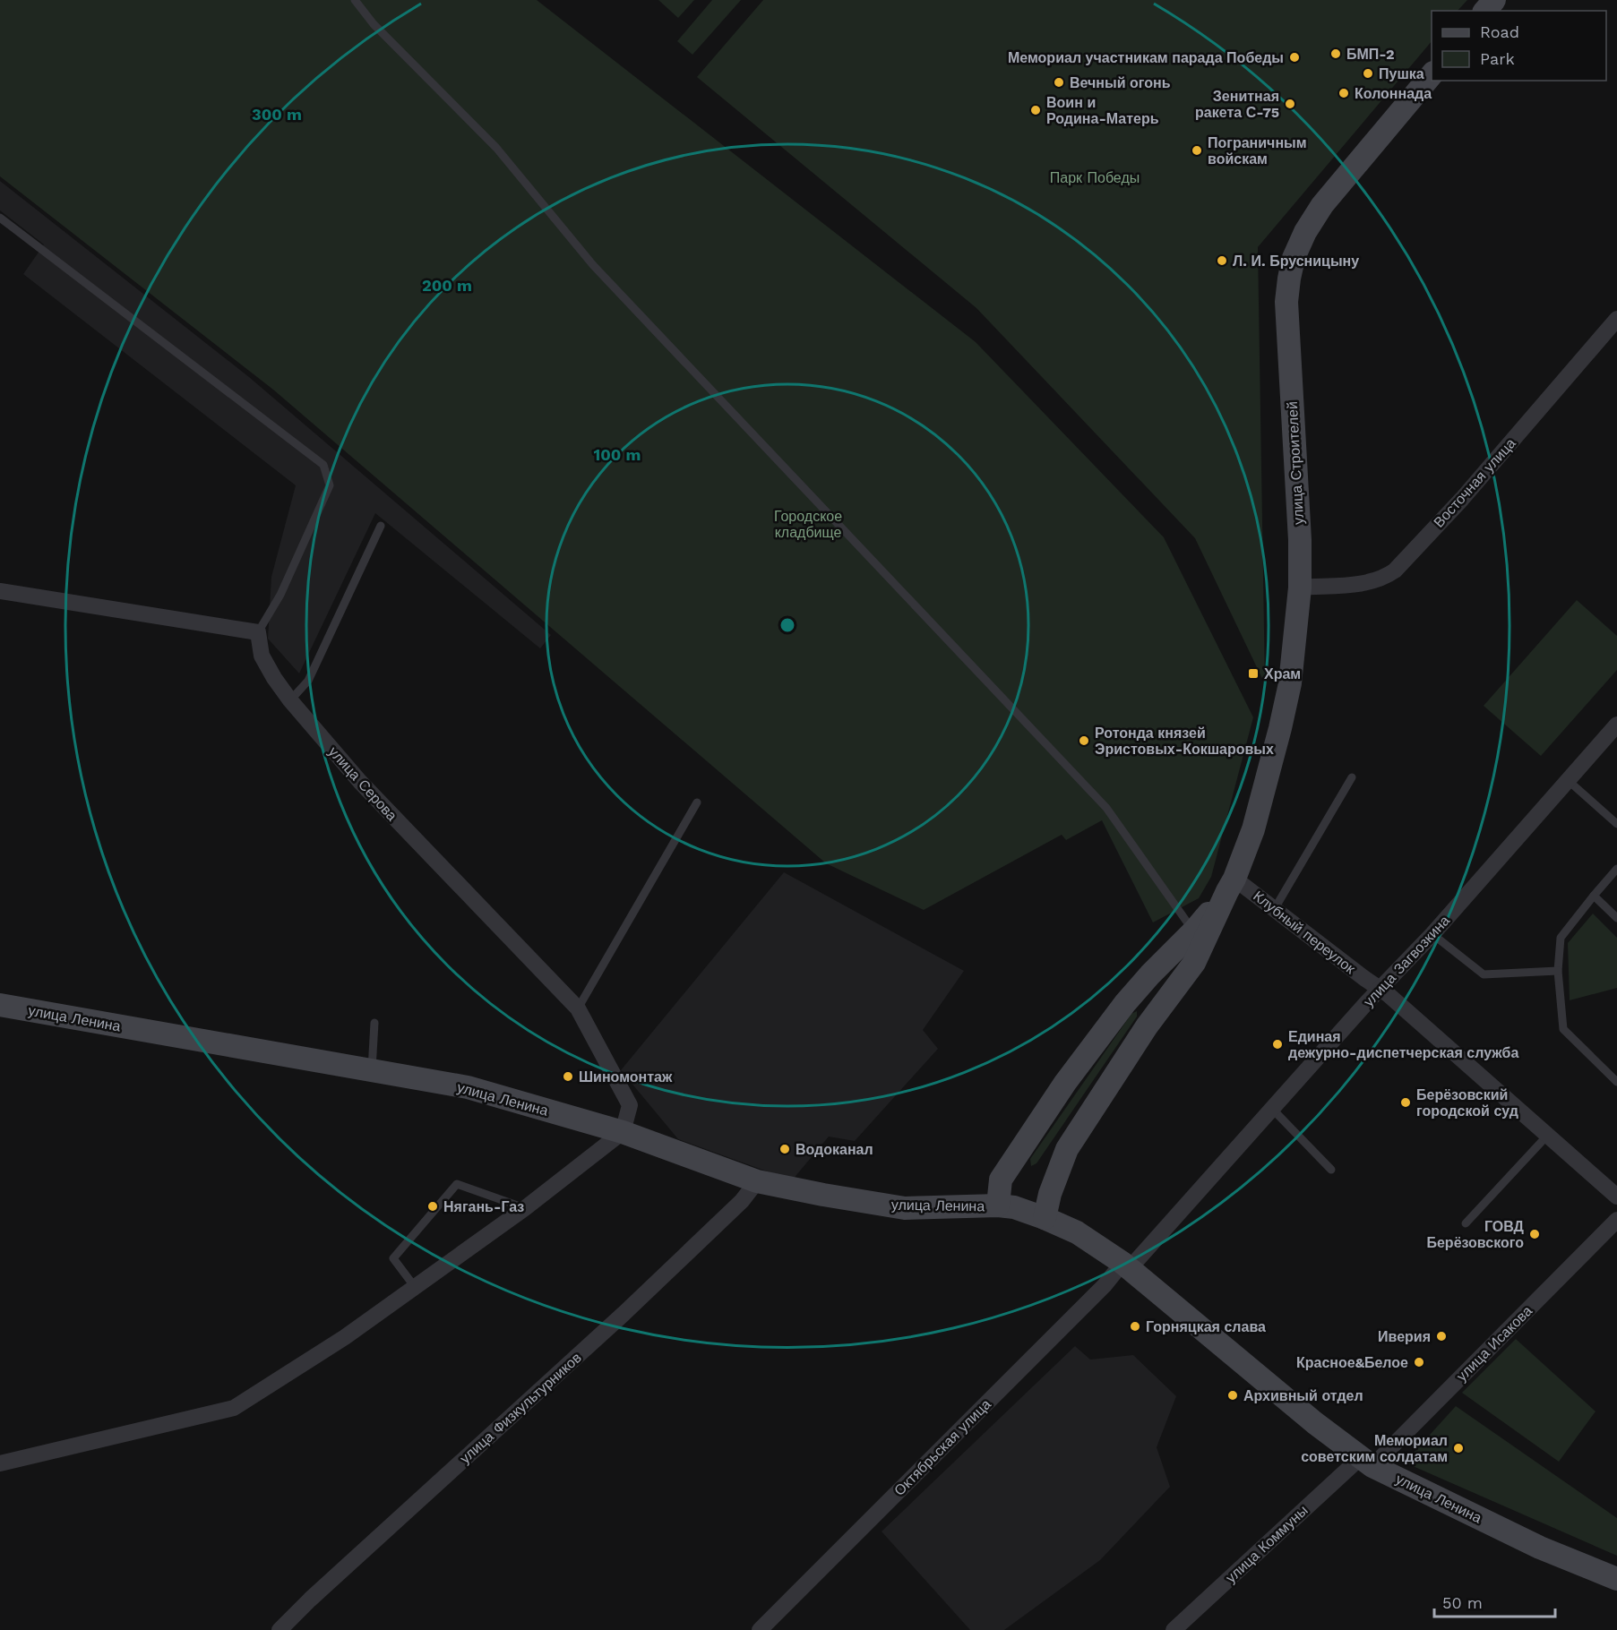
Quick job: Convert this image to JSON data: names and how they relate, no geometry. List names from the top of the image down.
{
  "streets": {
    "main road": ["улица Строителей", "улица Ленина"],
    "street": [
      "Восточная улица",
      "улица Серова",
      "Клубный переулок",
      "улица Загвозкина",
      "улица Исакова",
      "улица Физкультурников",
      "Октябрьская улица",
      "улица Коммуны"
    ]
  },
  "crossings": [
    ["улица Строителей", "Восточная улица"],
    ["улица Строителей", "Клубный переулок"],
    ["улица Строителей", "улица Ленина"],
    ["улица Серова", "улица Ленина"],
    ["Клубный переулок", "улица Загвозкина"],
    ["улица Загвозкина", "улица Ленина"],
    ["улица Загвозкина", "Октябрьская улица"],
    ["улица Ленина", "улица Исакова"],
    ["улица Ленина", "улица Физкультурников"],
    ["улица Ленина", "Октябрьская улица"],
    ["улица Ленина", "улица Коммуны"],
    ["улица Исакова", "улица Коммуны"]
  ],
  "parks": ["Парк Победы", "Городское кладбище"],
  "places": {
    "other": [
      "БМП-2",
      "Мемориал участникам парада Победы",
      "Пушка",
      "Вечный огонь",
      "Колоннада",
      "Зенитная ракета С-75",
      "Воин и Родина-Матерь",
      "Пограничным войскам",
      "Л. И. Брусницыну",
      "Ротонда князей Эристовых-Кокшаровых",
      "Единая дежурно-диспетчерская служба",
      "Шиномонтаж",
      "Берёзовский городской суд",
      "Водоканал",
      "Нягань-Газ",
      "ГОВД Берёзовского",
      "Горняцкая слава",
      "Иверия",
      "Красное&Белое",
      "Архивный отдел",
      "Мемориал советским солдатам"
    ],
    "transit": ["Храм"]
  },
  "legend": ["Road", "Park"],
  "scale_bar": "50 m",
  "rings": ["300 m", "200 m", "100 m"]
}
